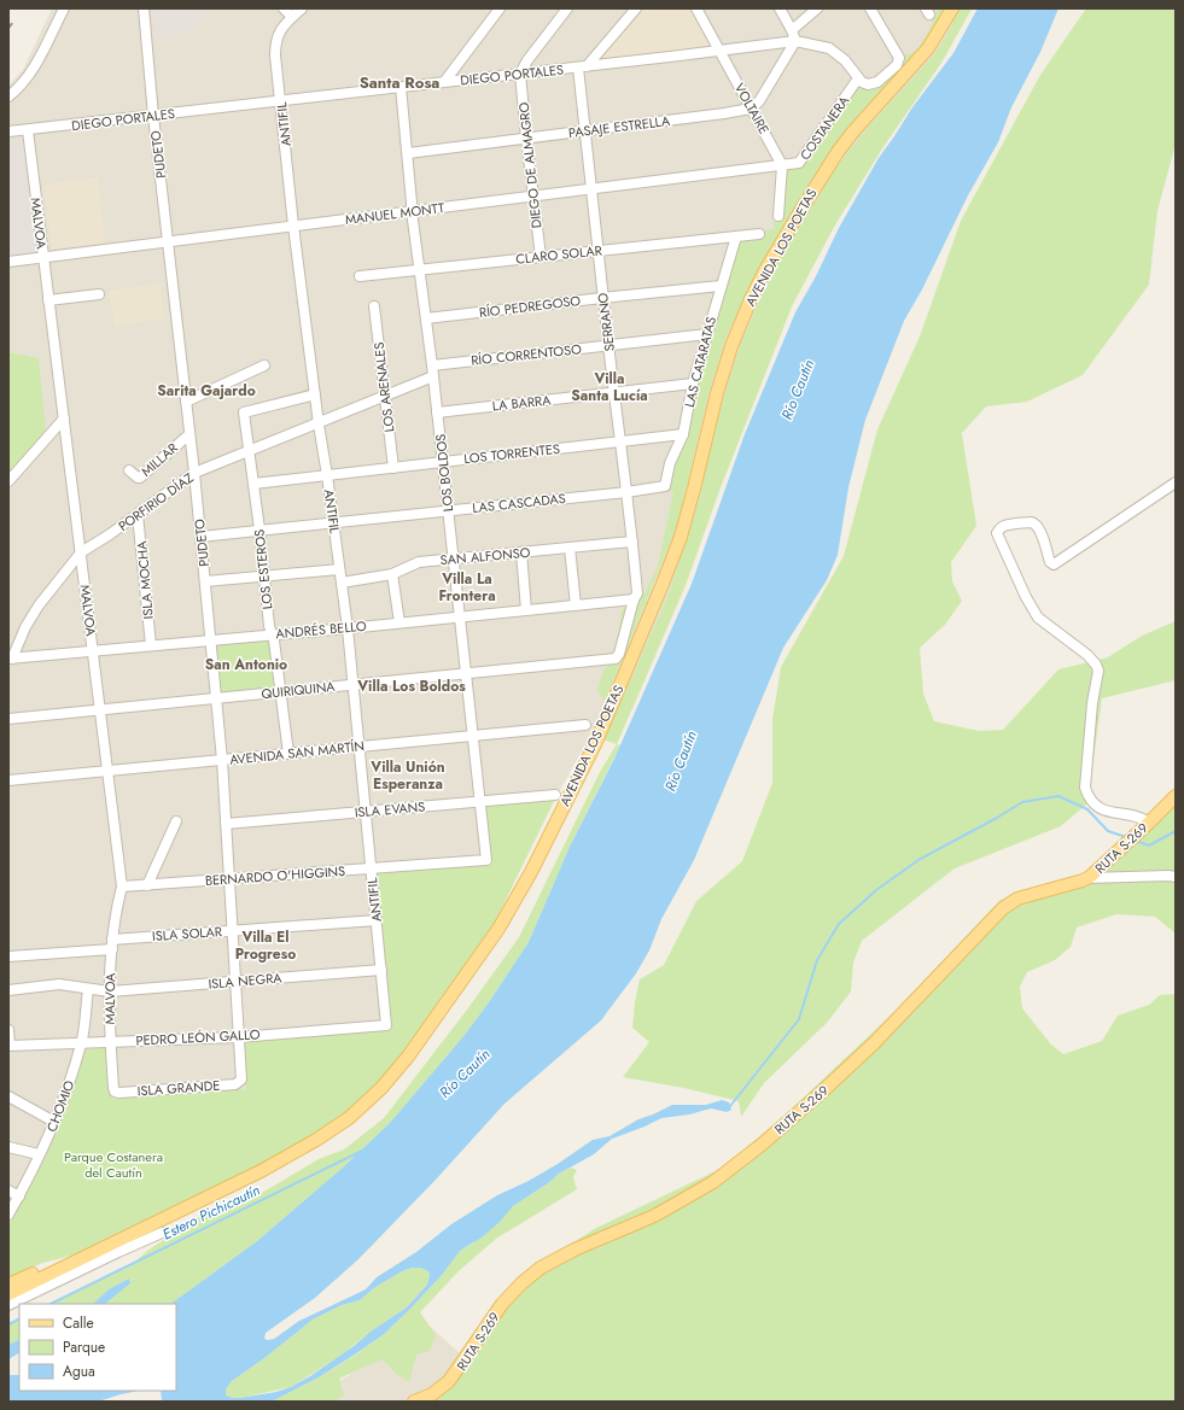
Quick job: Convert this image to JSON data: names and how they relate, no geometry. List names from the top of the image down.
{
  "streets": {
    "main road": ["AVENIDA LOS POETAS", "RUTA S-269"],
    "street": [
      "DIEGO PORTALES",
      "VOLTAIRE",
      "ANTIFIL",
      "PASAJE ESTRELLA",
      "COSTANERA",
      "PUDETO",
      "DIEGO DE ALMAGRO",
      "MANUEL MONTT",
      "MALVOA",
      "CLARO SOLAR",
      "RÍO PEDREGOSO",
      "SERRANO",
      "RÍO CORRENTOSO",
      "LAS CATARATAS",
      "LOS ARENALES",
      "LA BARRA",
      "LOS TORRENTES",
      "MILLAR",
      "LOS BOLDOS",
      "PORFIRIO DÍAZ",
      "LAS CASCADAS",
      "SAN ALFONSO",
      "LOS ESTEROS",
      "ISLA MOCHA",
      "ANDRÉS BELLO",
      "QUIRIQUINA",
      "AVENIDA SAN MARTÍN",
      "ISLA EVANS",
      "BERNARDO O'HIGGINS",
      "ISLA SOLAR",
      "ISLA NEGRA",
      "PEDRO LEÓN GALLO",
      "ISLA GRANDE",
      "CHOMIO"
    ]
  },
  "crossings": [
    ["DIEGO PORTALES", "VOLTAIRE"],
    ["DIEGO PORTALES", "ANTIFIL"],
    ["DIEGO PORTALES", "COSTANERA"],
    ["DIEGO PORTALES", "PUDETO"],
    ["DIEGO PORTALES", "DIEGO DE ALMAGRO"],
    ["DIEGO PORTALES", "MALVOA"],
    ["DIEGO PORTALES", "SERRANO"],
    ["DIEGO PORTALES", "LOS BOLDOS"],
    ["VOLTAIRE", "PASAJE ESTRELLA"],
    ["VOLTAIRE", "COSTANERA"],
    ["VOLTAIRE", "MANUEL MONTT"],
    ["ANTIFIL", "MANUEL MONTT"],
    ["ANTIFIL", "LOS TORRENTES"],
    ["ANTIFIL", "PORFIRIO DÍAZ"],
    ["ANTIFIL", "LAS CASCADAS"],
    ["ANTIFIL", "SAN ALFONSO"],
    ["ANTIFIL", "LOS ESTEROS"],
    ["ANTIFIL", "ANDRÉS BELLO"],
    ["ANTIFIL", "QUIRIQUINA"],
    ["ANTIFIL", "AVENIDA SAN MARTÍN"],
    ["ANTIFIL", "ISLA EVANS"],
    ["ANTIFIL", "BERNARDO O'HIGGINS"],
    ["ANTIFIL", "ISLA SOLAR"],
    ["ANTIFIL", "ISLA NEGRA"],
    ["ANTIFIL", "PEDRO LEÓN GALLO"],
    ["PASAJE ESTRELLA", "DIEGO DE ALMAGRO"],
    ["PASAJE ESTRELLA", "SERRANO"],
    ["PASAJE ESTRELLA", "LOS BOLDOS"],
    ["COSTANERA", "MANUEL MONTT"],
    ["PUDETO", "MANUEL MONTT"],
    ["PUDETO", "MILLAR"],
    ["PUDETO", "PORFIRIO DÍAZ"],
    ["PUDETO", "LAS CASCADAS"],
    ["PUDETO", "ANDRÉS BELLO"],
    ["PUDETO", "QUIRIQUINA"],
    ["PUDETO", "AVENIDA SAN MARTÍN"],
    ["PUDETO", "ISLA EVANS"],
    ["PUDETO", "BERNARDO O'HIGGINS"],
    ["PUDETO", "ISLA SOLAR"],
    ["PUDETO", "ISLA NEGRA"],
    ["PUDETO", "PEDRO LEÓN GALLO"],
    ["PUDETO", "ISLA GRANDE"],
    ["DIEGO DE ALMAGRO", "MANUEL MONTT"],
    ["DIEGO DE ALMAGRO", "CLARO SOLAR"],
    ["MANUEL MONTT", "MALVOA"],
    ["MANUEL MONTT", "SERRANO"],
    ["MANUEL MONTT", "LOS BOLDOS"],
    ["MALVOA", "PORFIRIO DÍAZ"],
    ["MALVOA", "ANDRÉS BELLO"],
    ["MALVOA", "QUIRIQUINA"],
    ["MALVOA", "AVENIDA SAN MARTÍN"],
    ["MALVOA", "BERNARDO O'HIGGINS"],
    ["MALVOA", "ISLA SOLAR"],
    ["MALVOA", "ISLA NEGRA"],
    ["MALVOA", "PEDRO LEÓN GALLO"],
    ["MALVOA", "ISLA GRANDE"],
    ["CLARO SOLAR", "SERRANO"],
    ["CLARO SOLAR", "LAS CATARATAS"],
    ["CLARO SOLAR", "LOS BOLDOS"],
    ["RÍO PEDREGOSO", "SERRANO"],
    ["RÍO PEDREGOSO", "LAS CATARATAS"],
    ["RÍO PEDREGOSO", "LOS BOLDOS"],
    ["SERRANO", "RÍO CORRENTOSO"],
    ["SERRANO", "LA BARRA"],
    ["SERRANO", "LOS TORRENTES"],
    ["SERRANO", "LAS CASCADAS"],
    ["SERRANO", "SAN ALFONSO"],
    ["SERRANO", "ANDRÉS BELLO"],
    ["SERRANO", "QUIRIQUINA"],
    ["RÍO CORRENTOSO", "LAS CATARATAS"],
    ["RÍO CORRENTOSO", "LOS BOLDOS"],
    ["LAS CATARATAS", "LA BARRA"],
    ["LAS CATARATAS", "LOS TORRENTES"],
    ["LAS CATARATAS", "LAS CASCADAS"],
    ["LOS ARENALES", "LOS TORRENTES"],
    ["LOS ARENALES", "PORFIRIO DÍAZ"],
    ["LA BARRA", "LOS BOLDOS"],
    ["LOS TORRENTES", "LOS BOLDOS"],
    ["LOS TORRENTES", "LOS ESTEROS"],
    ["LOS BOLDOS", "PORFIRIO DÍAZ"],
    ["LOS BOLDOS", "LAS CASCADAS"],
    ["LOS BOLDOS", "SAN ALFONSO"],
    ["LOS BOLDOS", "ANDRÉS BELLO"],
    ["LOS BOLDOS", "QUIRIQUINA"],
    ["LOS BOLDOS", "AVENIDA SAN MARTÍN"],
    ["LOS BOLDOS", "ISLA EVANS"],
    ["LOS BOLDOS", "BERNARDO O'HIGGINS"],
    ["PORFIRIO DÍAZ", "LOS ESTEROS"],
    ["PORFIRIO DÍAZ", "ISLA MOCHA"],
    ["PORFIRIO DÍAZ", "ANDRÉS BELLO"],
    ["LAS CASCADAS", "LOS ESTEROS"],
    ["LOS ESTEROS", "ANDRÉS BELLO"],
    ["LOS ESTEROS", "QUIRIQUINA"],
    ["LOS ESTEROS", "AVENIDA SAN MARTÍN"],
    ["ISLA MOCHA", "ANDRÉS BELLO"],
    ["ISLA NEGRA", "CHOMIO"],
    ["PEDRO LEÓN GALLO", "CHOMIO"]
  ],
  "districts": [
    "Santa Rosa",
    "Villa Santa Lucía",
    "Sarita Gajardo",
    "Villa La Frontera",
    "San Antonio",
    "Villa Los Boldos",
    "Villa Unión Esperanza",
    "Villa El Progreso"
  ],
  "water": ["Río Cautín", "Estero Pichicautín"],
  "parks": ["Parque Costanera del Cautín"],
  "legend": ["Calle", "Parque", "Agua"]
}
